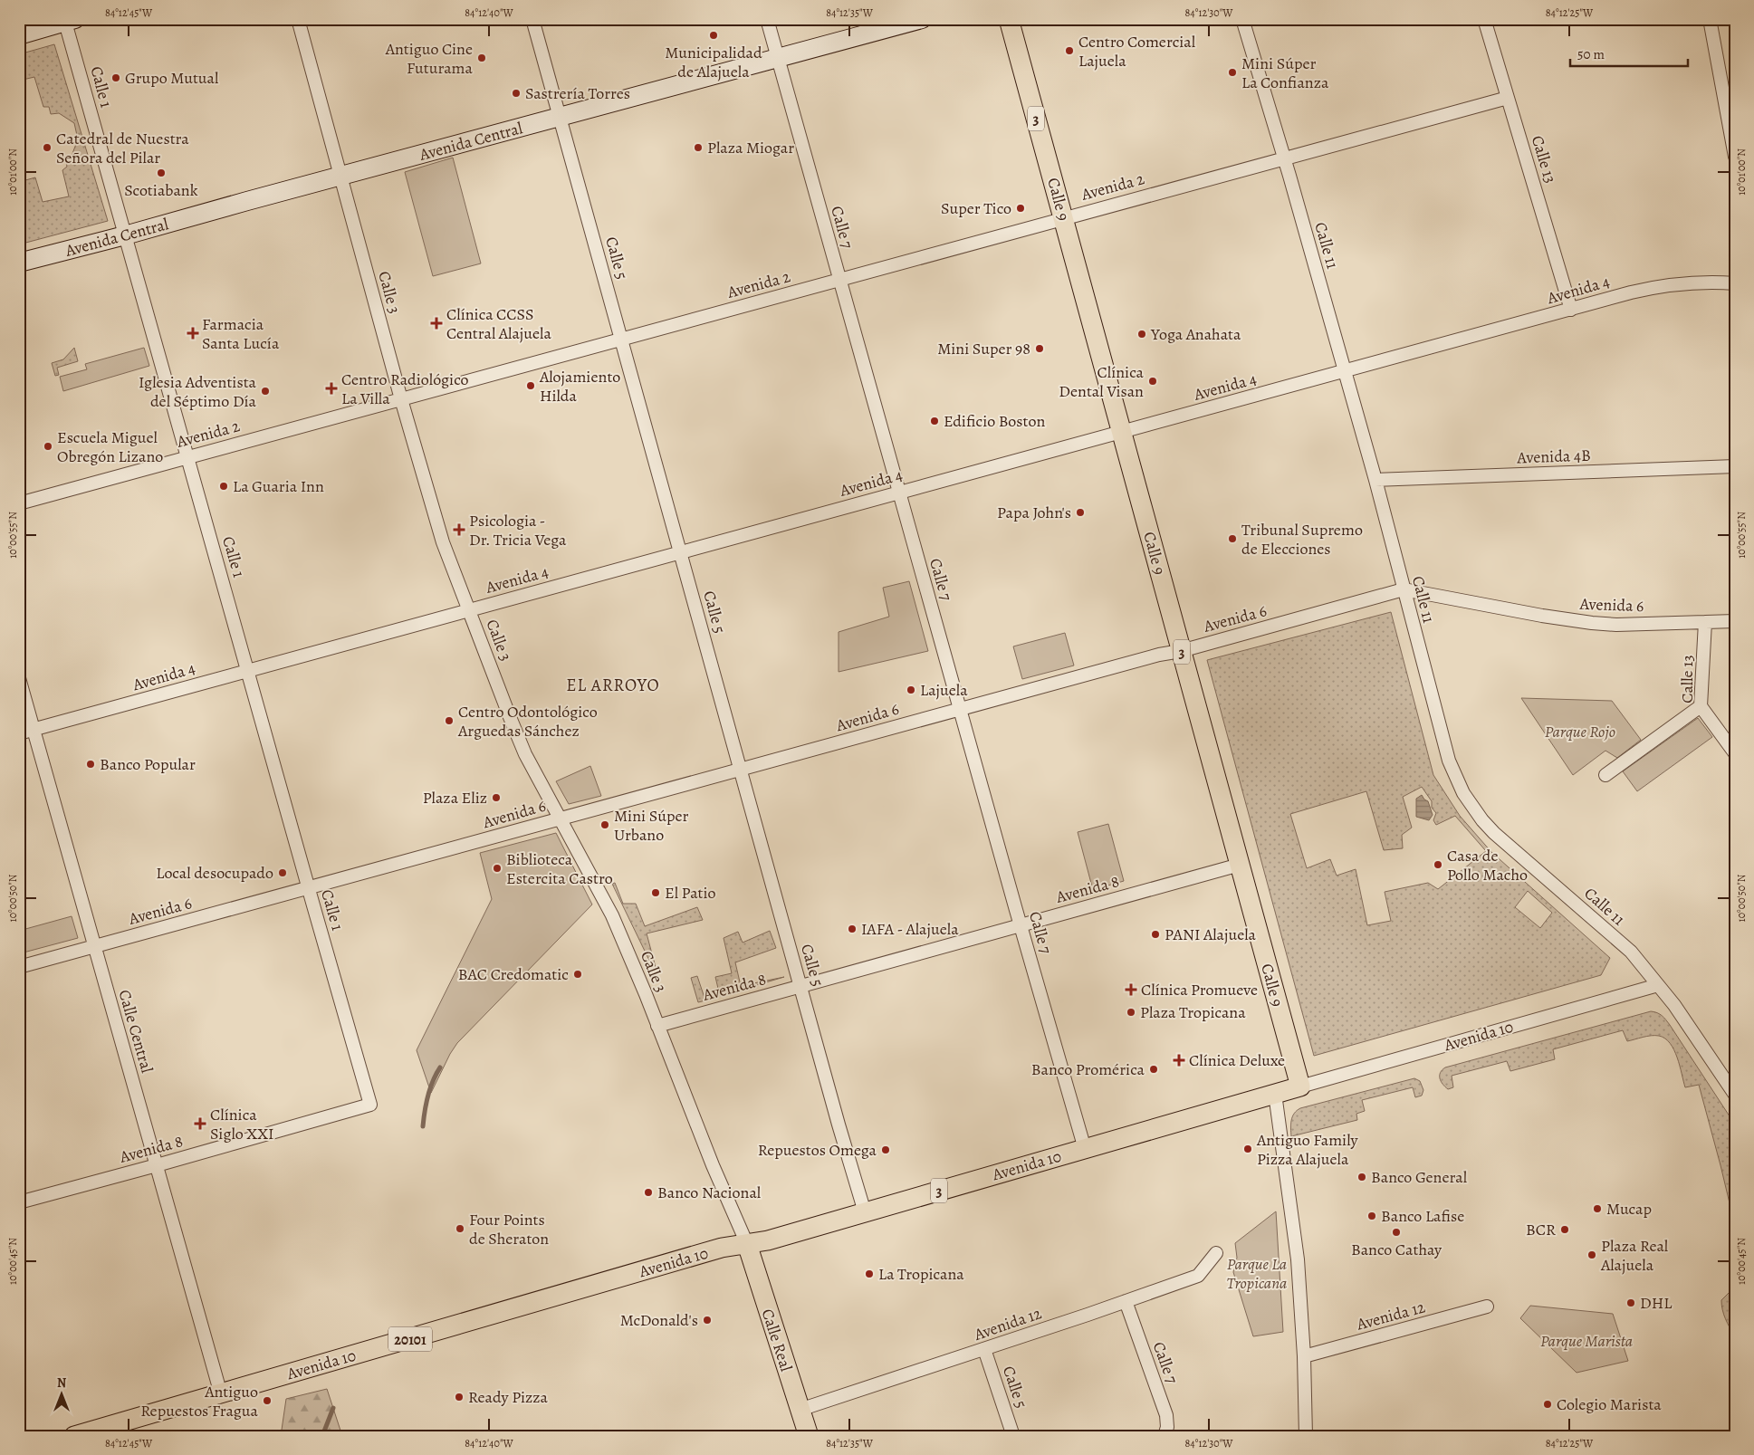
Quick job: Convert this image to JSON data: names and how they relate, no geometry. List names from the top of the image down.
{
  "streets": {
    "main road": [
      "3",
      "Calle 9",
      "Avenida 10",
      "20101",
      "Calle Real"
    ],
    "street": [
      "Calle 1",
      "Avenida Central",
      "Calle 13",
      "Avenida 2",
      "Calle 7",
      "Calle 11",
      "Calle 5",
      "Avenida 4",
      "Calle 3",
      "Avenida 4B",
      "Avenida 6",
      "Avenida 8",
      "Calle Central",
      "Avenida 12"
    ]
  },
  "crossings": [
    ["Calle 1", "Avenida Central"],
    ["Calle 1", "Avenida 2"],
    ["Calle 1", "Avenida 4"],
    ["Calle 1", "Avenida 6"],
    ["Calle 1", "Avenida 8"],
    ["3", "Calle 9"],
    ["3", "Avenida 10"],
    ["Avenida Central", "Calle 7"],
    ["Avenida Central", "Calle 5"],
    ["Avenida Central", "Calle 3"],
    ["Calle 13", "Avenida 2"],
    ["Calle 13", "Avenida 4"],
    ["Calle 13", "Avenida 6"],
    ["Avenida 2", "Calle 9"],
    ["Avenida 2", "Calle 7"],
    ["Avenida 2", "Calle 11"],
    ["Avenida 2", "Calle 5"],
    ["Avenida 2", "Calle 3"],
    ["Calle 9", "Avenida 4"],
    ["Calle 9", "Avenida 6"],
    ["Calle 9", "Avenida 8"],
    ["Calle 9", "Avenida 10"],
    ["Calle 7", "Avenida 4"],
    ["Calle 7", "Avenida 6"],
    ["Calle 7", "Avenida 8"],
    ["Calle 7", "Avenida 10"],
    ["Calle 7", "Avenida 12"],
    ["Calle 11", "Avenida 4"],
    ["Calle 11", "Avenida 4B"],
    ["Calle 11", "Avenida 6"],
    ["Calle 11", "Avenida 10"],
    ["Calle 5", "Avenida 4"],
    ["Calle 5", "Avenida 6"],
    ["Calle 5", "Avenida 8"],
    ["Calle 5", "Avenida 10"],
    ["Calle 5", "Avenida 12"],
    ["Avenida 4", "Calle 3"],
    ["Avenida 4", "Calle Central"],
    ["Calle 3", "Avenida 6"],
    ["Calle 3", "Avenida 8"],
    ["Calle 3", "Avenida 10"],
    ["Calle 3", "Calle Real"],
    ["Avenida 6", "Calle Central"],
    ["Avenida 8", "Calle Central"],
    ["Calle Central", "Avenida 10"],
    ["Avenida 10", "Calle Real"],
    ["Avenida 12", "Calle Real"]
  ],
  "districts": ["EL ARROYO"],
  "parks": ["Parque Rojo", "Parque La Tropicana", "Parque Marista"],
  "places": {
    "other": [
      "Municipalidad de Alajuela",
      "Centro Comercial Lajuela",
      "Antiguo Cine Futurama",
      "Mini Súper La Confianza",
      "Grupo Mutual",
      "Sastrería Torres",
      "Catedral de Nuestra Señora del Pilar",
      "Plaza Miogar",
      "Scotiabank",
      "Super Tico",
      "Yoga Anahata",
      "Mini Super 98",
      "Clínica Dental Visan",
      "Alojamiento Hilda",
      "Iglesia Adventista del Séptimo Día",
      "Edificio Boston",
      "Escuela Miguel Obregón Lizano",
      "La Guaria Inn",
      "Papa John's",
      "Tribunal Supremo de Elecciones",
      "Lajuela",
      "Centro Odontológico Arguedas Sánchez",
      "Banco Popular",
      "Plaza Eliz",
      "Mini Súper Urbano",
      "Casa de Pollo Macho",
      "Biblioteca Estercita Castro",
      "Local desocupado",
      "El Patio",
      "IAFA - Alajuela",
      "PANI Alajuela",
      "BAC Credomatic",
      "Plaza Tropicana",
      "Banco Promérica",
      "Antiguo Family Pizza Alajuela",
      "Repuestos Omega",
      "Banco General",
      "Banco Nacional",
      "Mucap",
      "Banco Lafise",
      "Four Points de Sheraton",
      "BCR",
      "Banco Cathay",
      "Plaza Real Alajuela",
      "La Tropicana",
      "DHL",
      "McDonald's",
      "Ready Pizza",
      "Antiguo Repuestos Fragua",
      "Colegio Marista"
    ],
    "health": [
      "Clínica CCSS Central Alajuela",
      "Farmacia Santa Lucía",
      "Centro Radiológico La Villa",
      "Psicologia - Dr. Tricia Vega",
      "Clínica Promueve",
      "Clínica Deluxe",
      "Clínica Siglo XXI"
    ]
  },
  "scale_bar": "50 m",
  "north": "top",
  "coordinates": [
    "84°12'45\"W",
    "84°12'40\"W",
    "84°12'35\"W",
    "84°12'30\"W",
    "84°12'25\"W",
    "10°01'00\"N",
    "10°00'55\"N",
    "10°00'50\"N",
    "10°00'45\"N"
  ]
}
